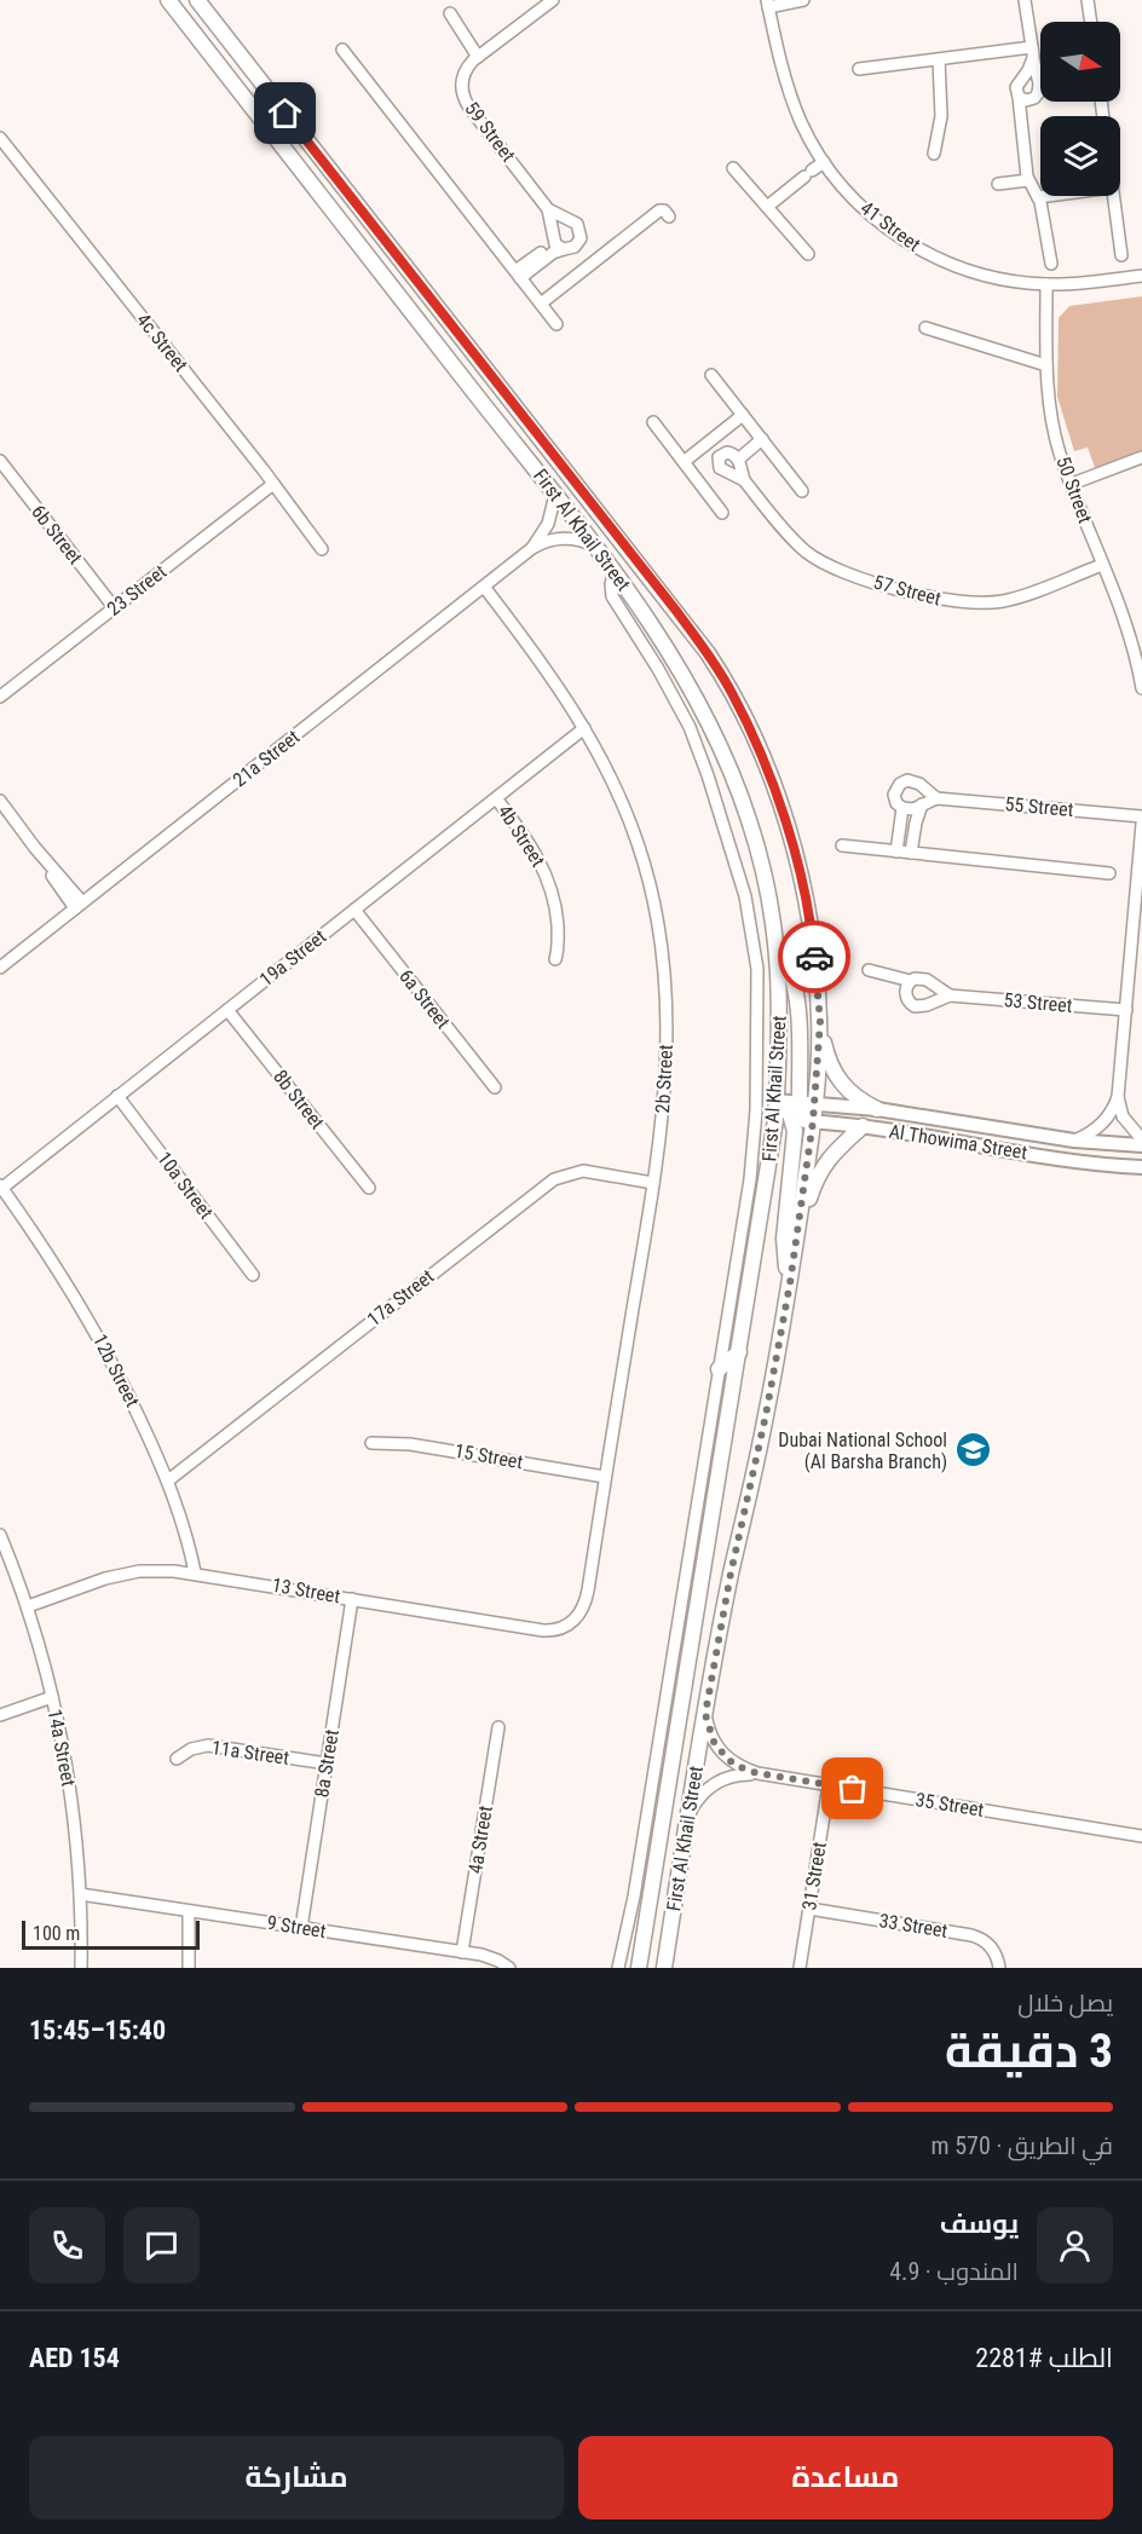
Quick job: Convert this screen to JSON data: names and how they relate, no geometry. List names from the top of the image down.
{
  "streets": {
    "main road": ["First Al Khail Street"],
    "street": [
      "59 Street",
      "41 Street",
      "4c Street",
      "50 Street",
      "6b Street",
      "23 Street",
      "57 Street",
      "21a Street",
      "55 Street",
      "4b Street",
      "19a Street",
      "6a Street",
      "53 Street",
      "2b Street",
      "8b Street",
      "Al Thowima Street",
      "10a Street",
      "17a Street",
      "12b Street",
      "15 Street",
      "13 Street",
      "14a Street",
      "11a Street",
      "8a Street",
      "35 Street",
      "4a Street",
      "31 Street",
      "33 Street",
      "9 Street"
    ]
  },
  "crossings": [
    ["41 Street", "50 Street"],
    ["4c Street", "23 Street"],
    ["50 Street", "57 Street"],
    ["First Al Khail Street", "21a Street"],
    ["First Al Khail Street", "Al Thowima Street"],
    ["First Al Khail Street", "35 Street"],
    ["6b Street", "23 Street"],
    ["21a Street", "2b Street"],
    ["4b Street", "19a Street"],
    ["19a Street", "6a Street"],
    ["19a Street", "2b Street"],
    ["19a Street", "8b Street"],
    ["19a Street", "10a Street"],
    ["19a Street", "12b Street"],
    ["2b Street", "17a Street"],
    ["2b Street", "15 Street"],
    ["2b Street", "13 Street"],
    ["17a Street", "12b Street"],
    ["12b Street", "13 Street"],
    ["13 Street", "14a Street"],
    ["13 Street", "8a Street"],
    ["14a Street", "9 Street"],
    ["11a Street", "8a Street"],
    ["8a Street", "9 Street"],
    ["35 Street", "31 Street"],
    ["4a Street", "9 Street"],
    ["31 Street", "33 Street"]
  ],
  "places": {
    "school or university": ["Dubai National School (Al Barsha Branch)"]
  },
  "scale_bar": "100 m",
  "north": "right",
  "page": {
    "scale": "100 m",
    "heading": ["3 دقيقة", "يصل خلال", "15:40–15:45"],
    "panel": [
      "يوسف",
      "المندوب · 4.9",
      "الطلب #2281",
      "AED 154"
    ],
    "bar": "في الطريق · 570 m",
    "buttons": ["مساعدة", "مشاركة"]
  }
}
